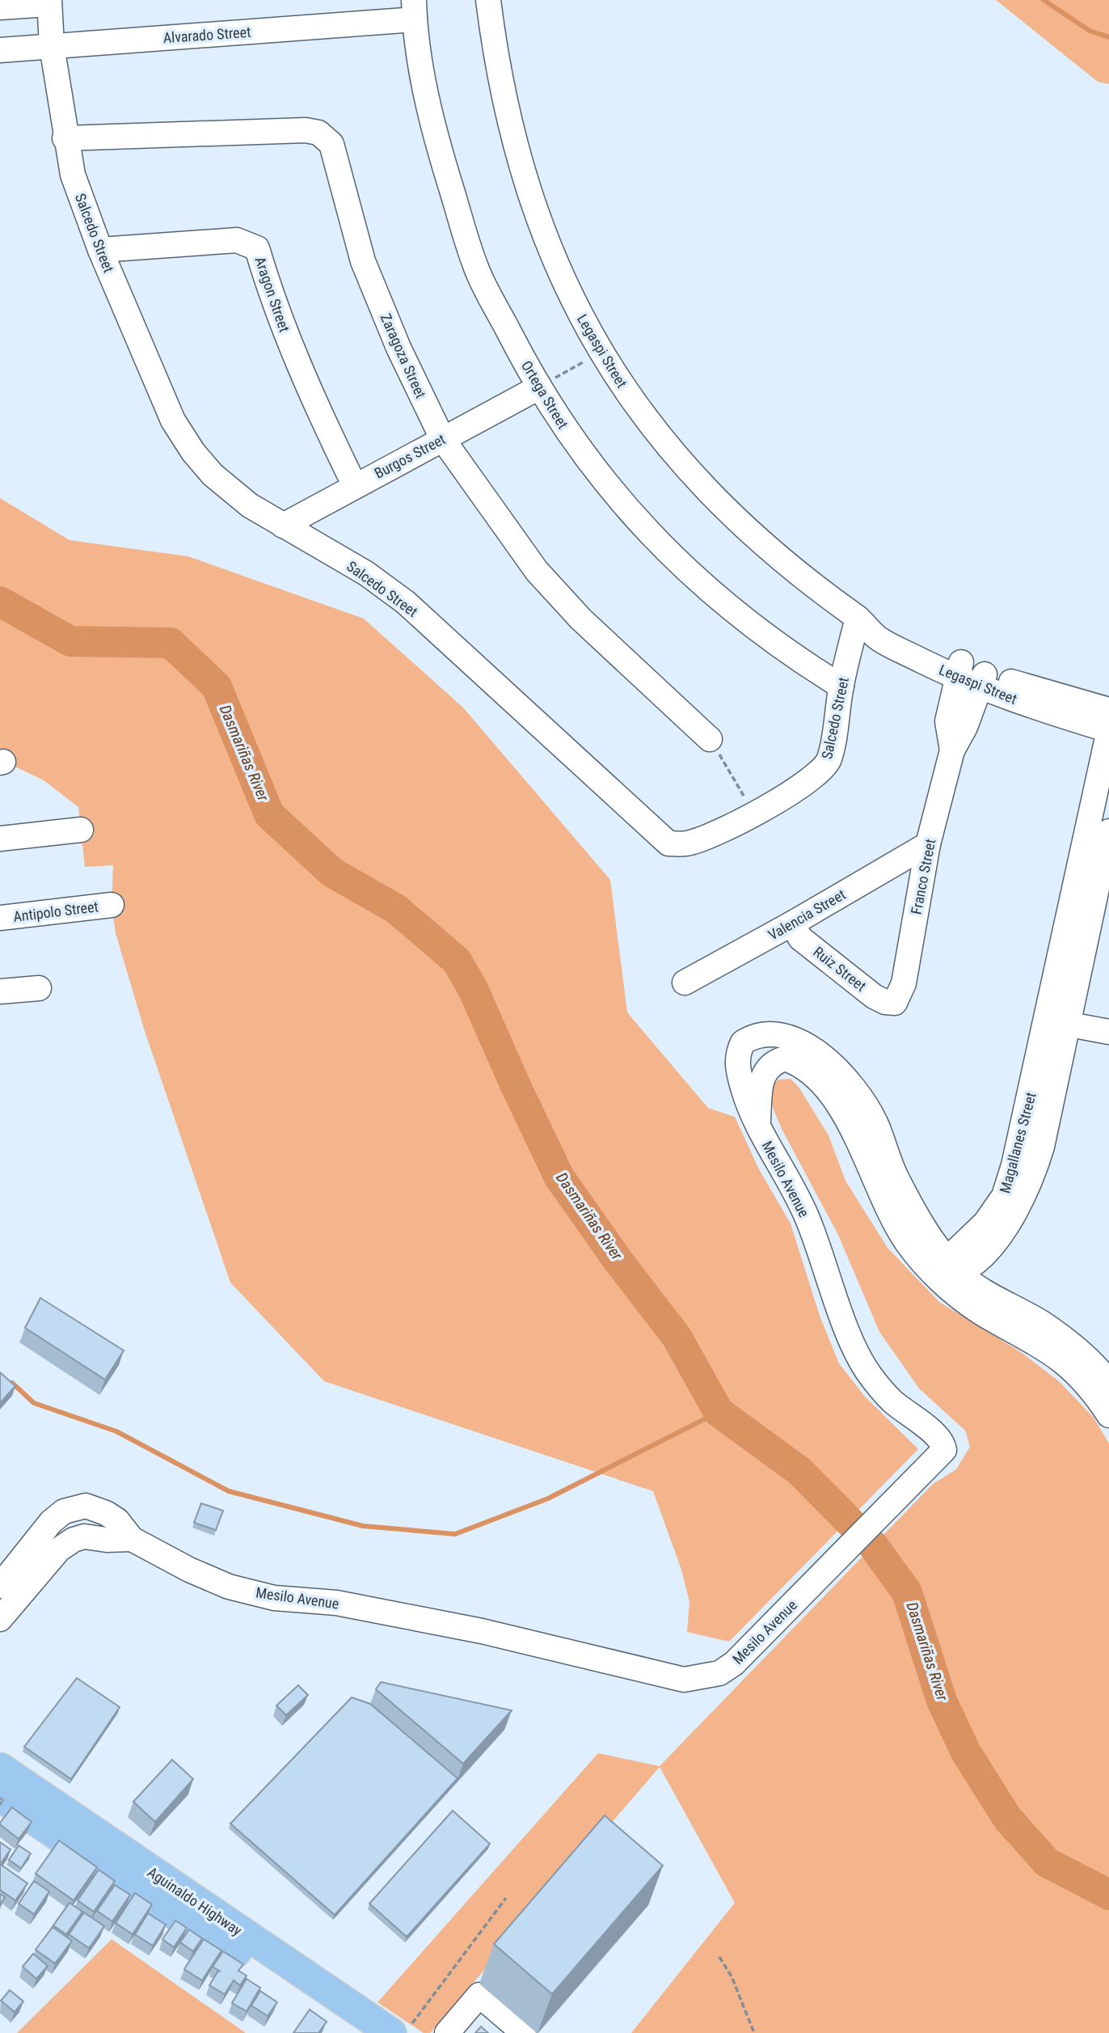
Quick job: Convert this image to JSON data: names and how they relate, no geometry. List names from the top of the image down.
{
  "streets": {
    "main road": ["Aguinaldo Highway"],
    "street": [
      "Alvarado Street",
      "Salcedo Street",
      "Aragon Street",
      "Legaspi Street",
      "Zaragoza Street",
      "Ortega Street",
      "Burgos Street",
      "Franco Street",
      "Antipolo Street",
      "Valencia Street",
      "Ruiz Street",
      "Magallanes Street",
      "Mesilo Avenue"
    ]
  },
  "crossings": [
    ["Alvarado Street", "Salcedo Street"],
    ["Alvarado Street", "Ortega Street"],
    ["Salcedo Street", "Aragon Street"],
    ["Salcedo Street", "Legaspi Street"],
    ["Salcedo Street", "Zaragoza Street"],
    ["Salcedo Street", "Ortega Street"],
    ["Salcedo Street", "Burgos Street"],
    ["Aragon Street", "Burgos Street"],
    ["Legaspi Street", "Franco Street"],
    ["Legaspi Street", "Magallanes Street"],
    ["Zaragoza Street", "Burgos Street"],
    ["Ortega Street", "Burgos Street"],
    ["Franco Street", "Valencia Street"],
    ["Franco Street", "Ruiz Street"],
    ["Valencia Street", "Ruiz Street"],
    ["Magallanes Street", "Mesilo Avenue"]
  ],
  "water": ["Dasmariñas River"]
}
